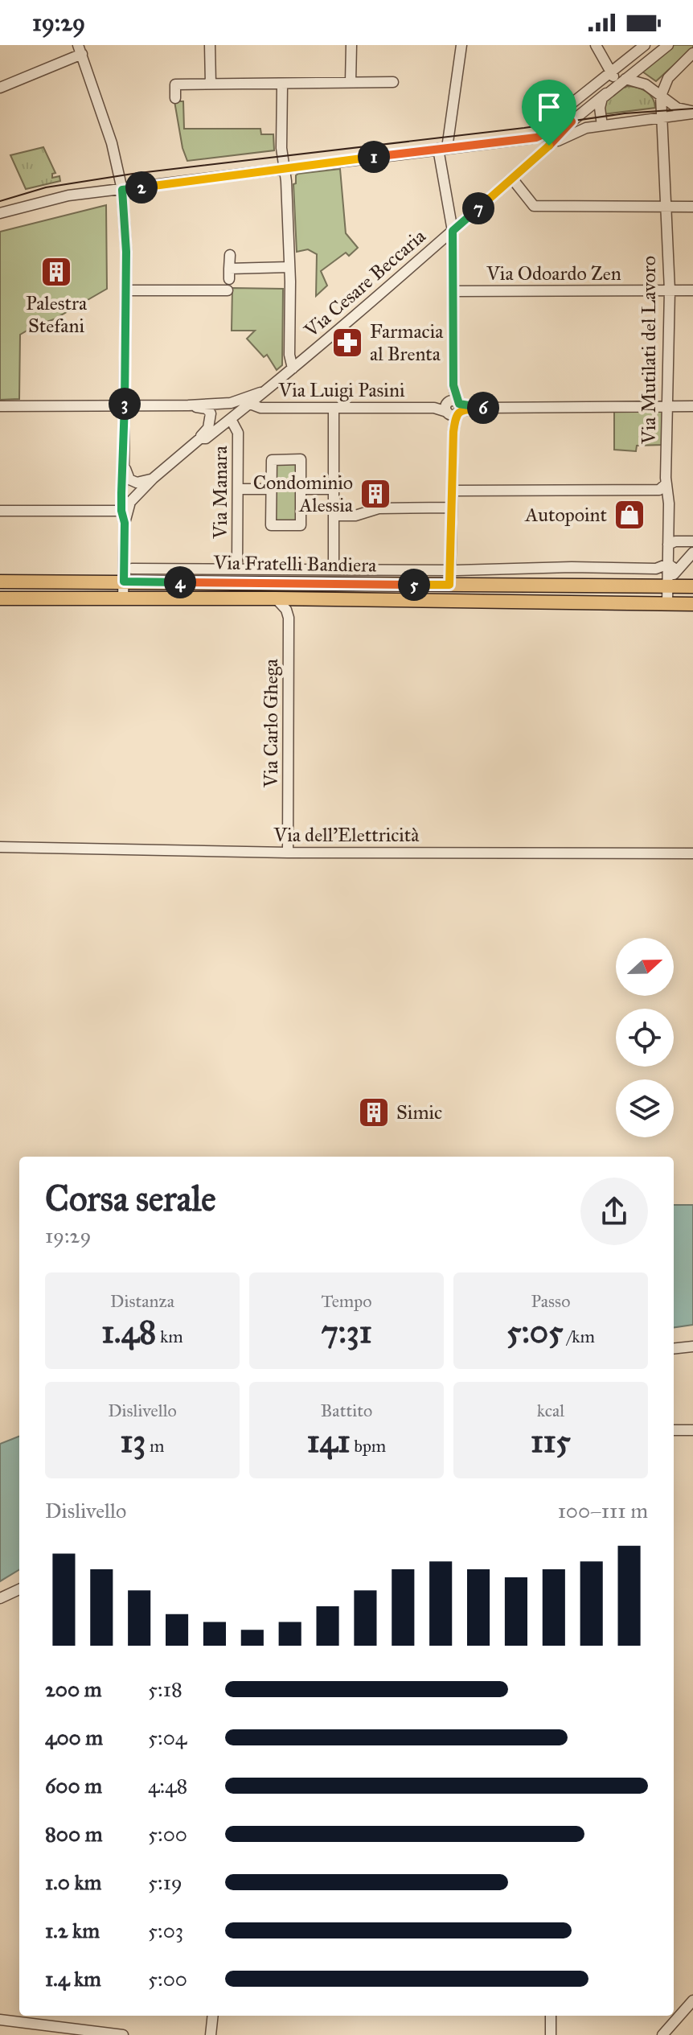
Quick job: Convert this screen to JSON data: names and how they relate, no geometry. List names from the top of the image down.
{
  "streets": {
    "main road": ["Via Fratelli Bandiera"],
    "street": [
      "Via Odoardo Zen",
      "Via Cesare Beccaria",
      "Via Mutilati del Lavoro",
      "Via Luigi Pasini",
      "Via Manara",
      "Via Carlo Ghega",
      "Via dell'Elettricità"
    ]
  },
  "crossings": [
    ["Via Odoardo Zen", "Via Mutilati del Lavoro"],
    ["Via Cesare Beccaria", "Via Luigi Pasini"],
    ["Via Cesare Beccaria", "Via Manara"],
    ["Via Mutilati del Lavoro", "Via Luigi Pasini"],
    ["Via Manara", "Via Fratelli Bandiera"],
    ["Via Fratelli Bandiera", "Via Carlo Ghega"],
    ["Via Carlo Ghega", "Via dell'Elettricità"]
  ],
  "places": {
    "building": ["Palestra Stefani", "Condominio Alessia", "Simic"],
    "pharmacy": ["Farmacia al Brenta"],
    "shop": ["Autopoint"]
  },
  "north": "right",
  "page": {
    "status": "19:29",
    "pins": [
      "1",
      "2",
      "7",
      "3",
      "6",
      "4",
      "5"
    ],
    "heading": ["Corsa serale", "19:29"],
    "stats": [
      ["Distanza", "1.48 km"],
      ["Tempo", "7:31"],
      ["Passo", "5:05 /km"],
      ["Dislivello", "13 m"],
      ["Battito", "141 bpm"],
      ["kcal", "115"]
    ],
    "chart": ["Dislivello", "100–111 m"],
    "list": [
      {
        "name": "200 m",
        "note": "5:18"
      },
      {
        "name": "400 m",
        "note": "5:04"
      },
      {
        "name": "600 m",
        "note": "4:48"
      },
      {
        "name": "800 m",
        "note": "5:00"
      },
      {
        "name": "1.0 km",
        "note": "5:19"
      },
      {
        "name": "1.2 km",
        "note": "5:03"
      },
      {
        "name": "1.4 km",
        "note": "5:00"
      }
    ]
  }
}
